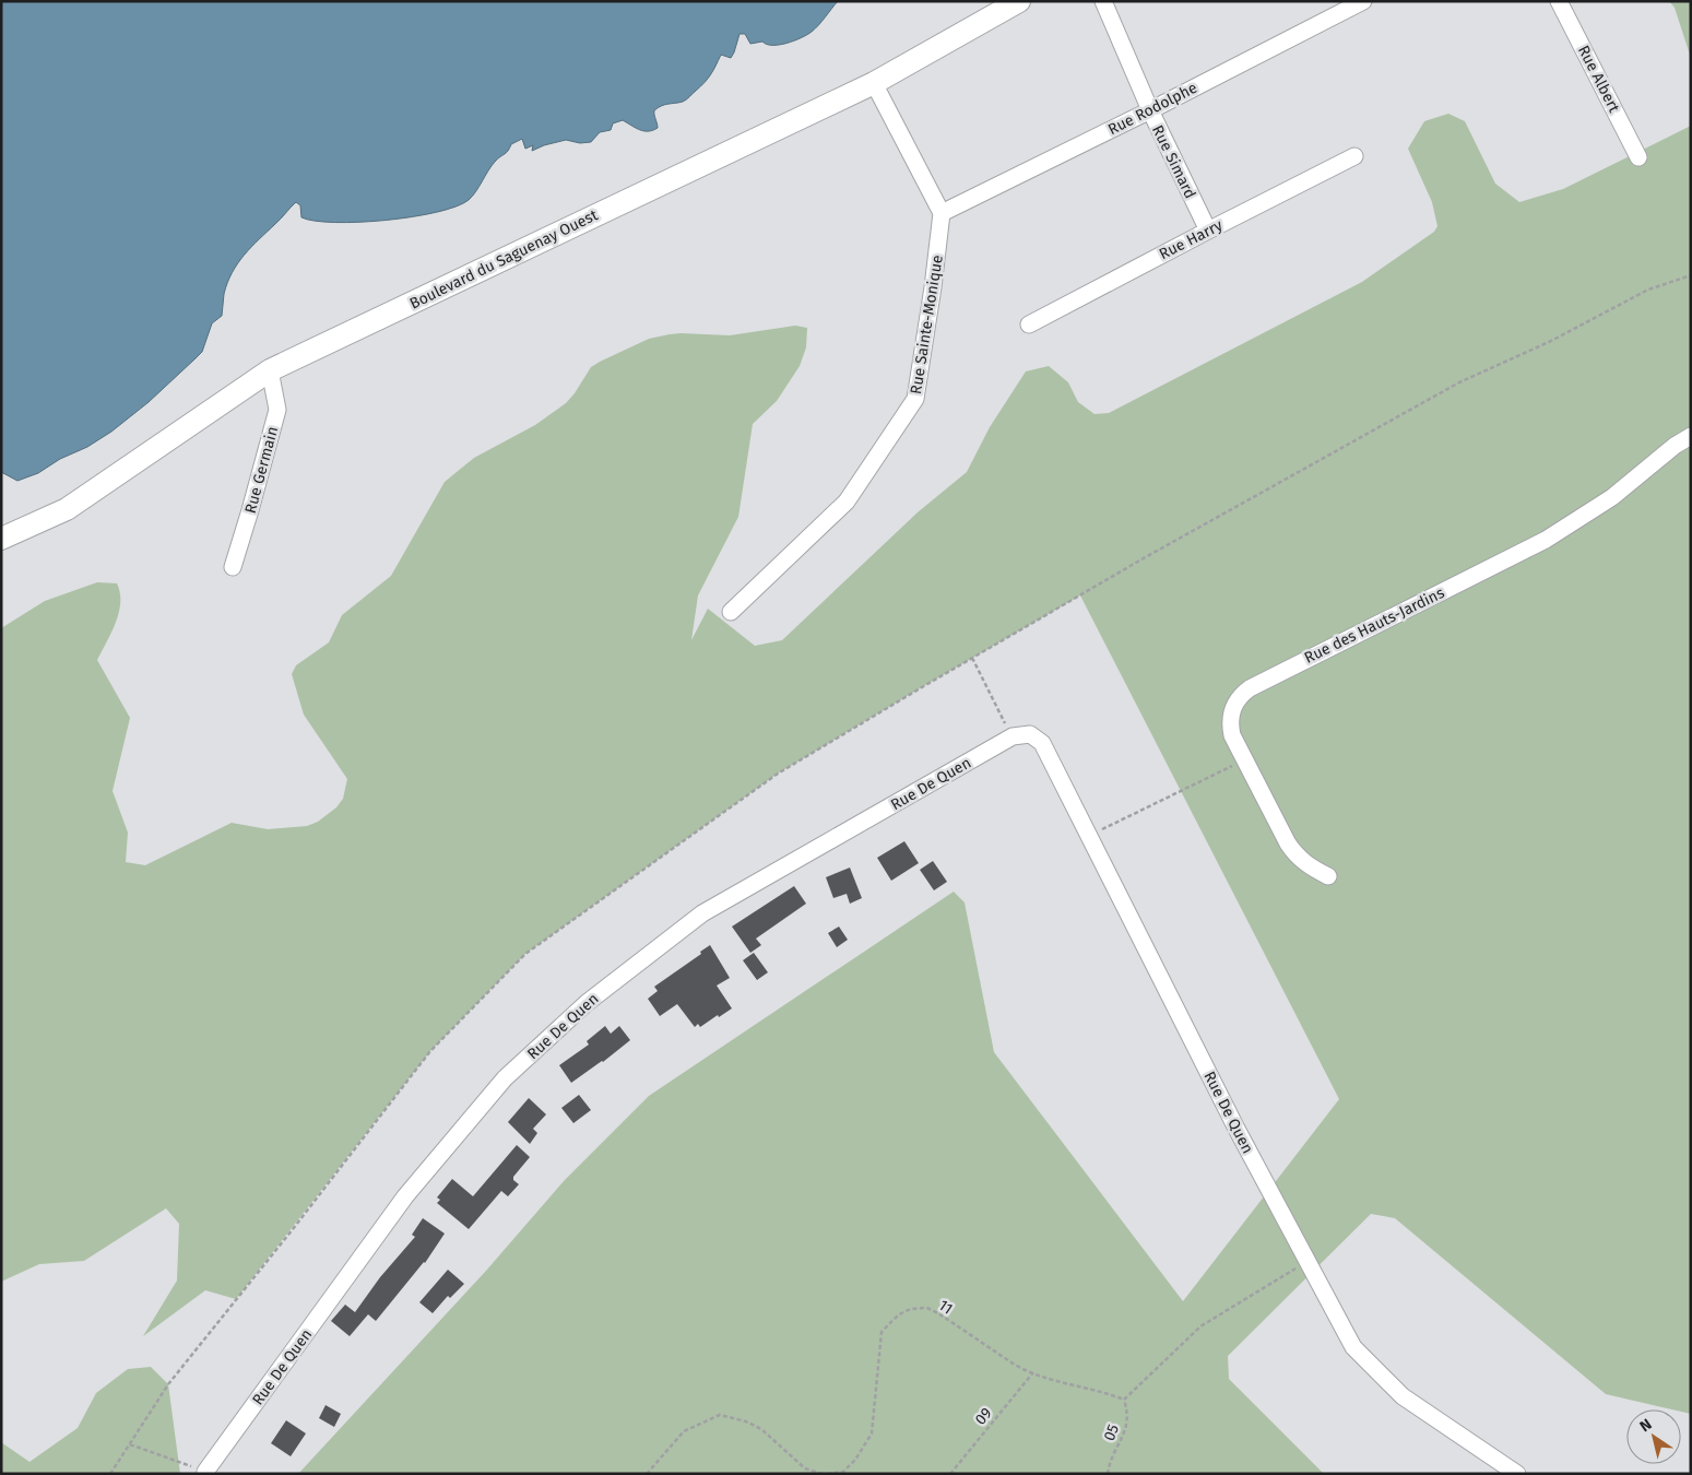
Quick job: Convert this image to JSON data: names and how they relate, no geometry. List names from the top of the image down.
{
  "streets": {
    "main road": ["Boulevard du Saguenay Ouest"],
    "street": [
      "Rue Albert",
      "Rue Rodolphe",
      "Rue Simard",
      "Rue Harry",
      "Rue Sainte-Monique",
      "Rue Germain",
      "Rue des Hauts-Jardins",
      "Rue De Quen"
    ],
    "path": ["11", "09", "05"]
  },
  "crossings": [
    ["Rue Rodolphe", "Rue Simard"],
    ["Rue Rodolphe", "Rue Sainte-Monique"],
    ["Rue Simard", "Rue Harry"],
    ["Boulevard du Saguenay Ouest", "Rue Germain"],
    ["11", "09"],
    ["11", "05"]
  ],
  "north": "top left"
}
